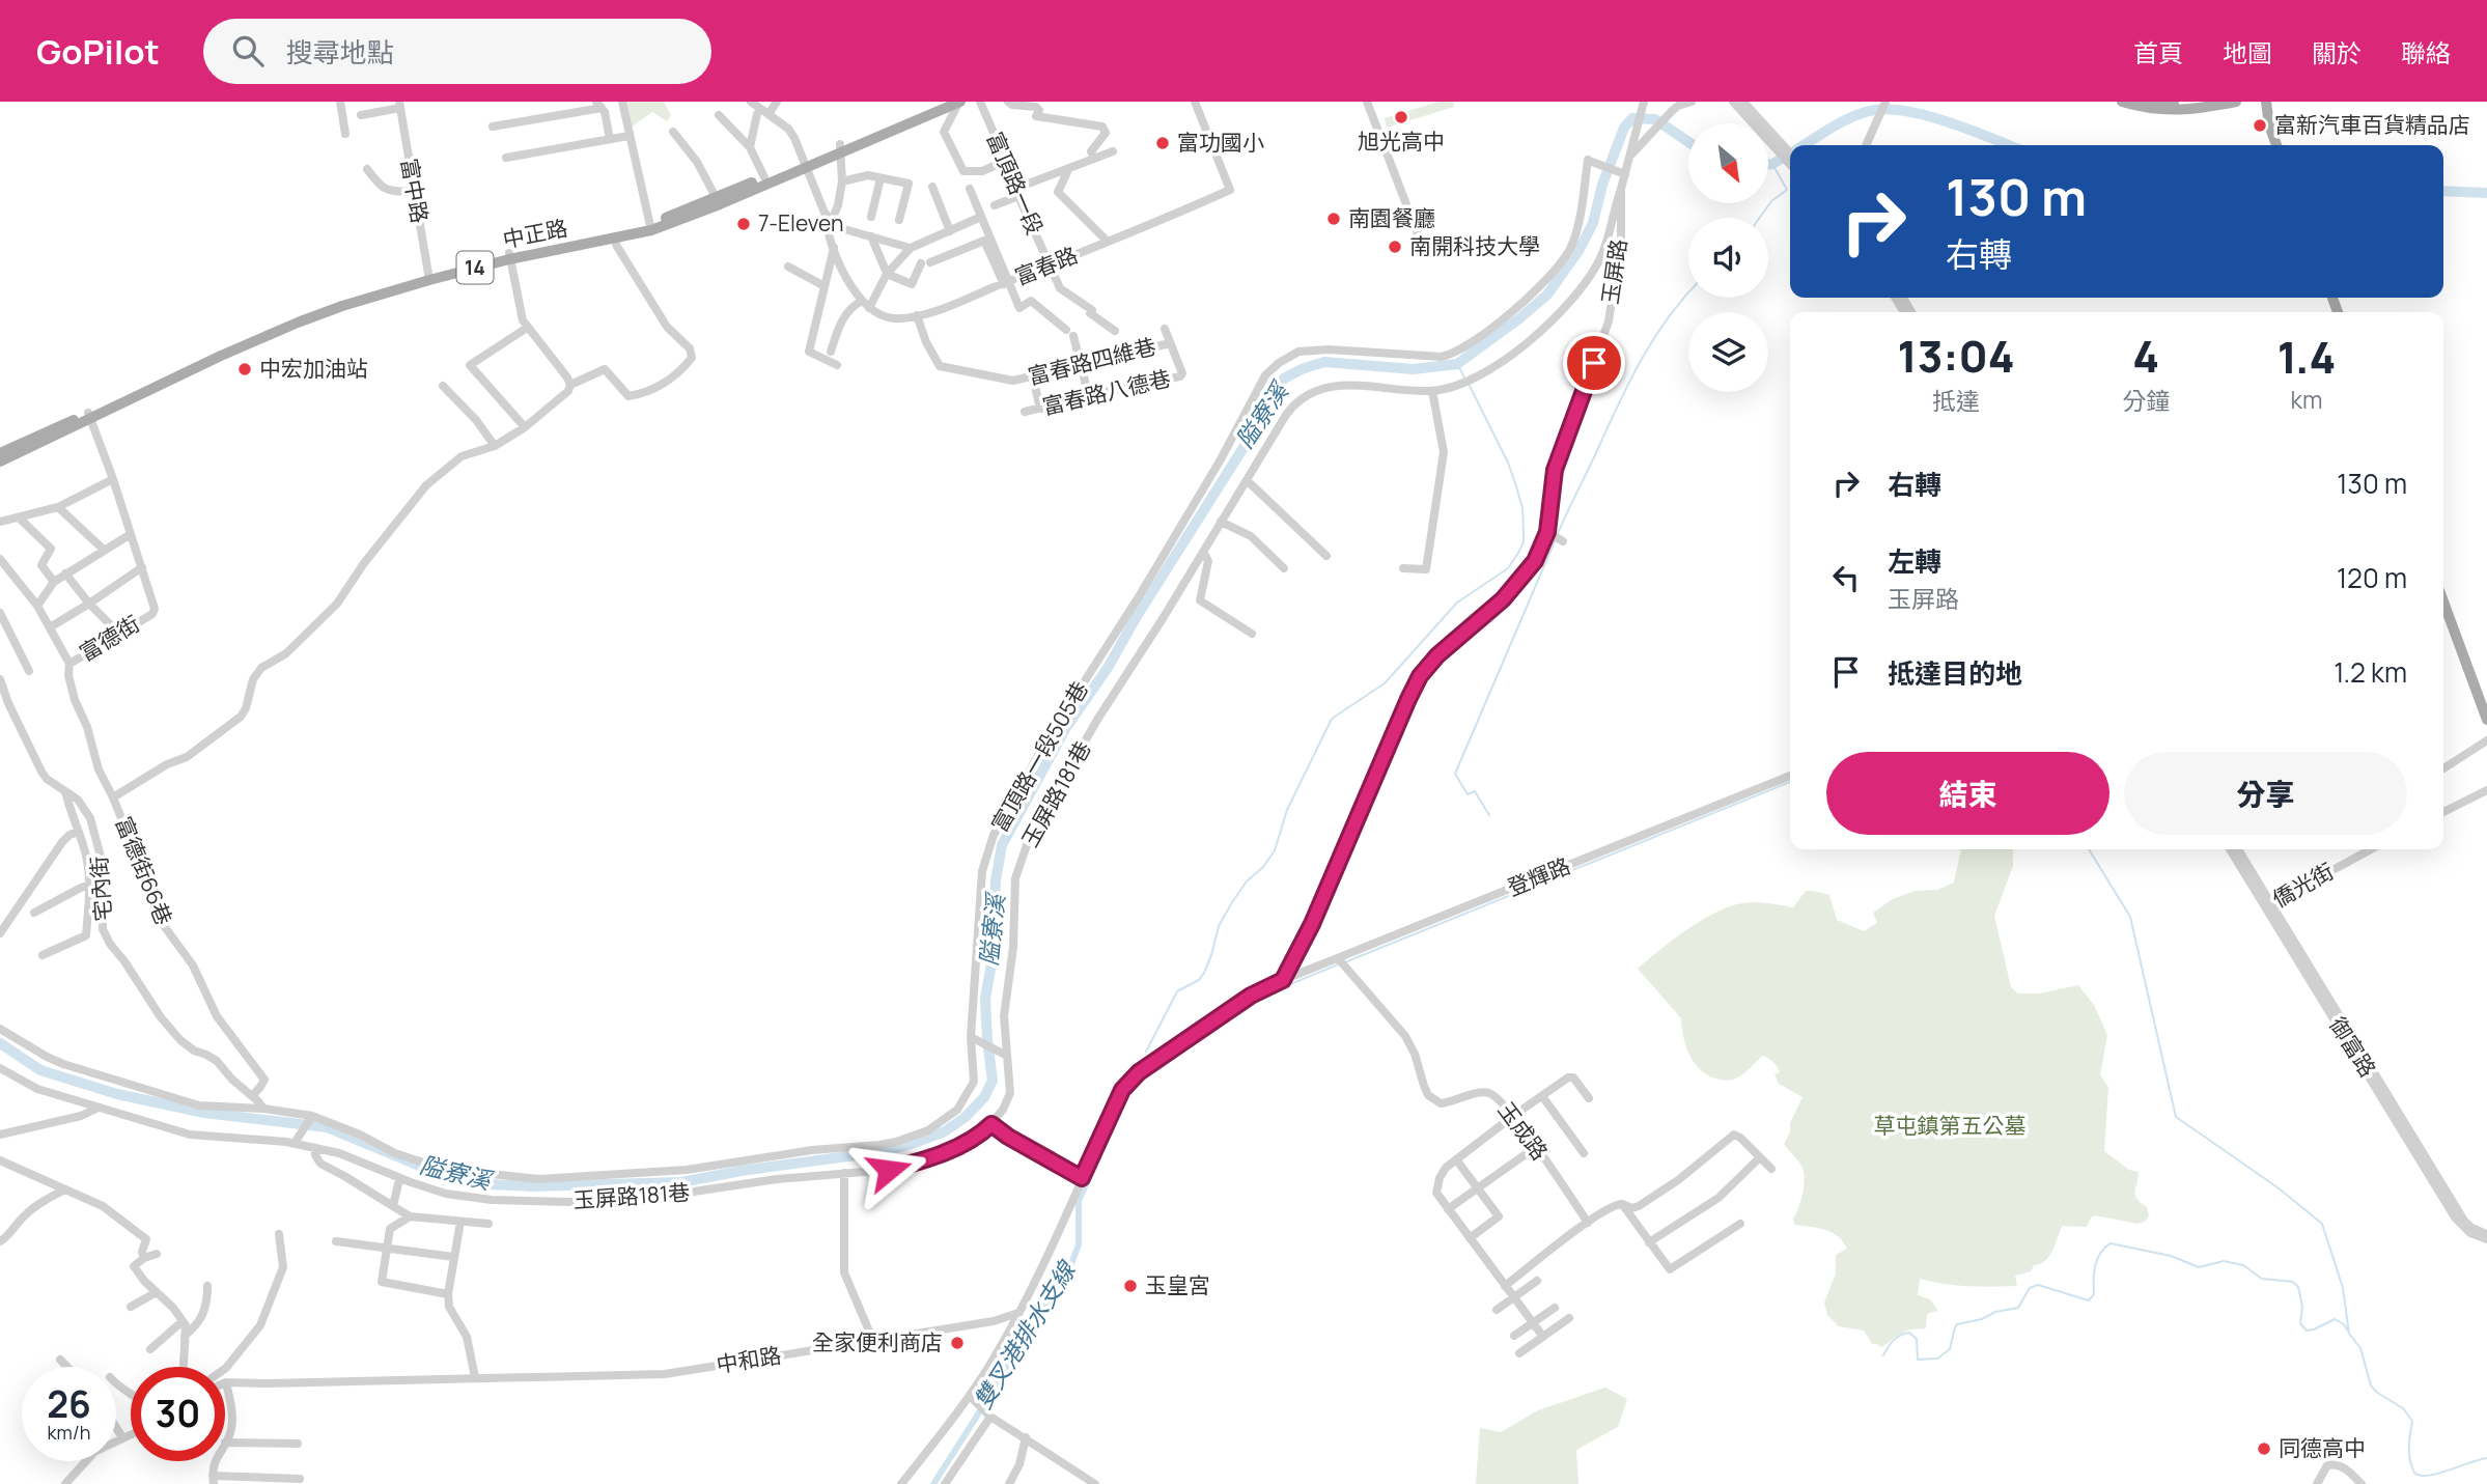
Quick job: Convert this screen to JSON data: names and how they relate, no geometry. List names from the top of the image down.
{
  "streets": {
    "main road": ["中正路", "14"],
    "street": [
      "富頂路一段",
      "富中路",
      "富春路",
      "玉屏路",
      "富春路四維巷",
      "富春路八德巷",
      "富德街",
      "富頂路一段505巷",
      "玉屏路181巷",
      "富德街66巷",
      "登輝路",
      "僑光街",
      "宅內街",
      "御富路",
      "玉成路",
      "中和路"
    ]
  },
  "crossings": [
    ["富頂路一段", "富春路"],
    ["富中路", "中正路"],
    ["中正路", "富德街"],
    ["富春路", "富春路四維巷"],
    ["玉屏路", "富頂路一段505巷"],
    ["玉屏路", "玉屏路181巷"],
    ["玉屏路", "登輝路"],
    ["富春路四維巷", "富春路八德巷"],
    ["富德街", "富德街66巷"],
    ["富頂路一段505巷", "宅內街"],
    ["富德街66巷", "宅內街"],
    ["登輝路", "玉成路"],
    ["僑光街", "御富路"]
  ],
  "water": ["隘寮溪", "雙叉港排水支線"],
  "parks": ["草屯鎮第五公墓"],
  "places": [
    "旭光高中",
    "富新汽車百貨精品店",
    "富功國小",
    "南園餐廳",
    "7-Eleven",
    "南開科技大學",
    "中宏加油站",
    "玉皇宮",
    "全家便利商店",
    "同德高中"
  ],
  "north": "bottom right",
  "page": {
    "header": "GoPilot",
    "search": "搜尋地點",
    "nav": [
      "首頁",
      "地圖",
      "關於",
      "聯絡"
    ],
    "turn": ["130 m", "右轉"],
    "eta": [
      "13:04",
      "抵達",
      "4",
      "分鐘",
      "1.4",
      "km"
    ],
    "list": [
      {
        "name": "右轉",
        "value": "130 m"
      },
      {
        "name": "左轉",
        "note": "玉屏路",
        "value": "120 m"
      },
      {
        "name": "抵達目的地",
        "value": "1.2 km"
      }
    ],
    "buttons": ["結束", "分享"],
    "speed": "26 km/h",
    "limit": "30"
  }
}
